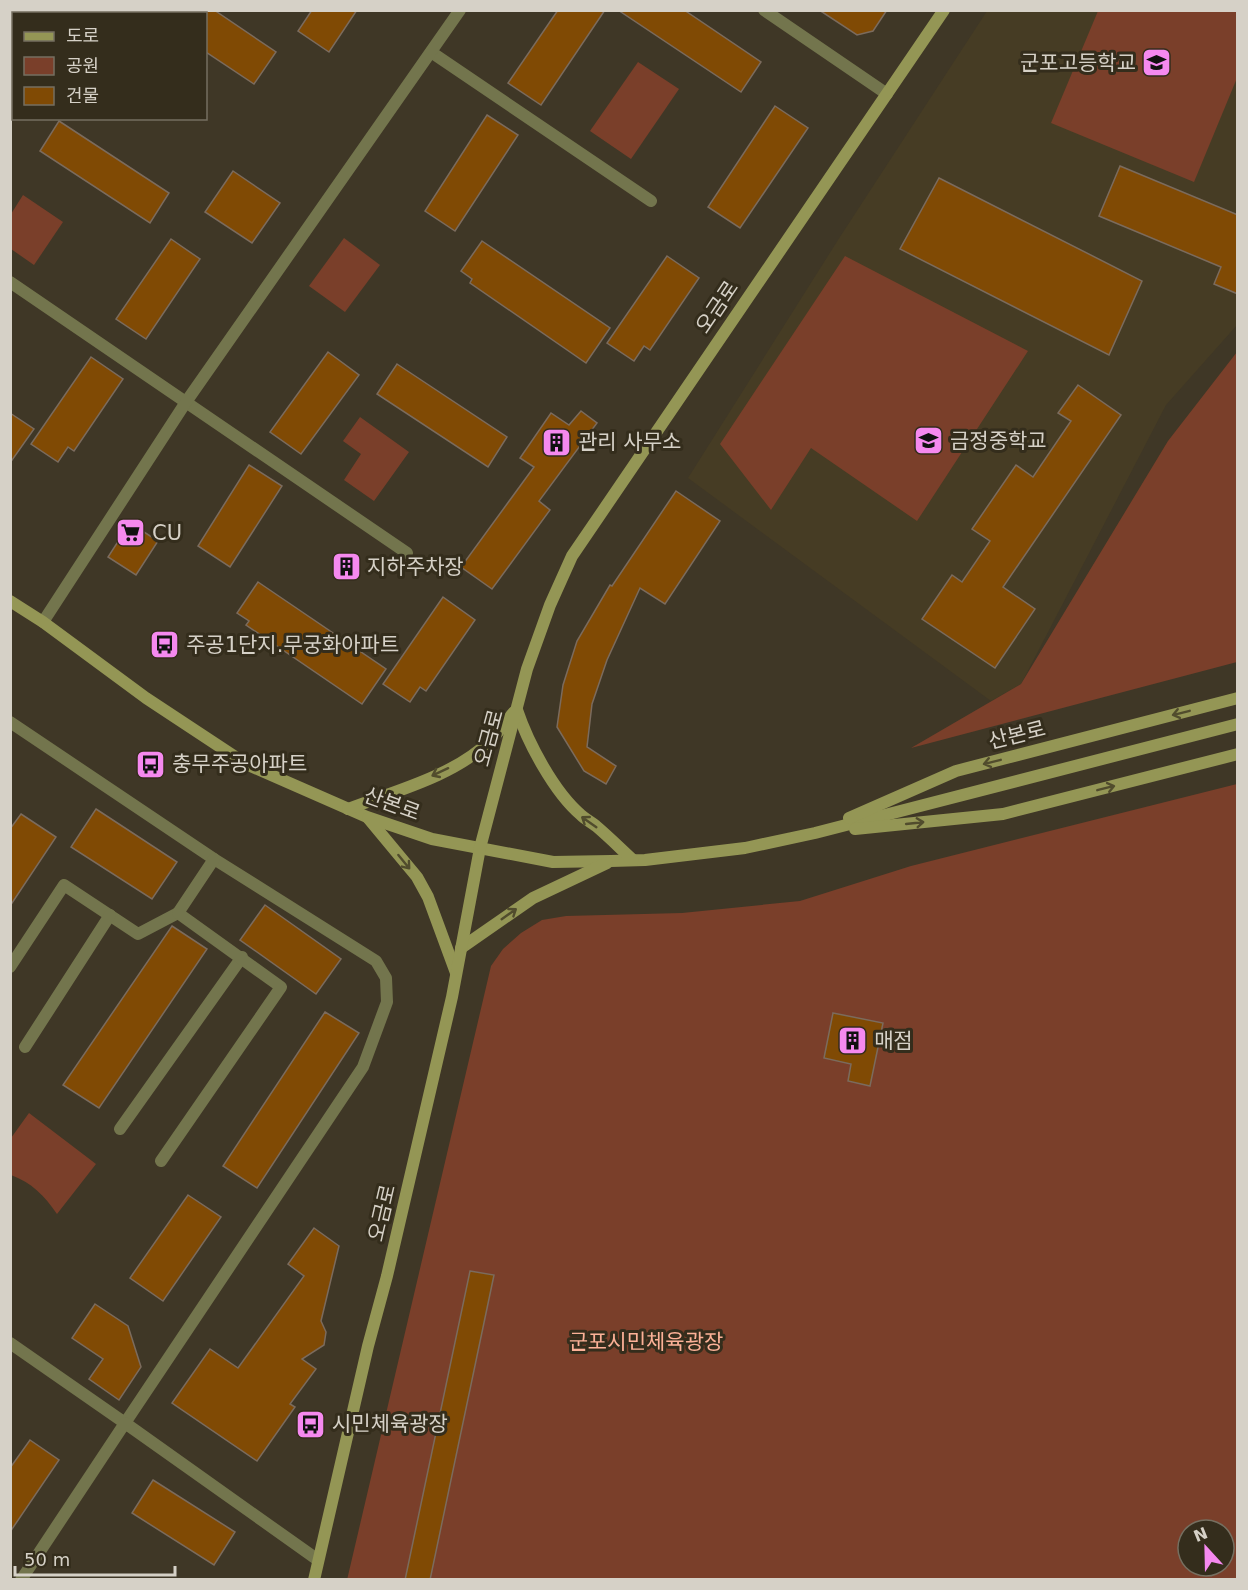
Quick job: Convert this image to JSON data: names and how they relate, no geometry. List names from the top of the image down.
{
  "streets": {
    "street": ["오금로", "산본로"]
  },
  "crossings": [
    ["오금로", "산본로"]
  ],
  "parks": ["군포시민체육광장"],
  "places": {
    "school or university": ["군포고등학교", "금정중학교"],
    "building": ["관리 사무소", "지하주차장", "매점"],
    "supermarket": ["CU"],
    "bus stop": ["주공1단지.무궁화아파트", "충무주공아파트", "시민체육광장"]
  },
  "legend": ["도로", "공원", "건물"],
  "scale_bar": "50 m",
  "north": "top"
}
